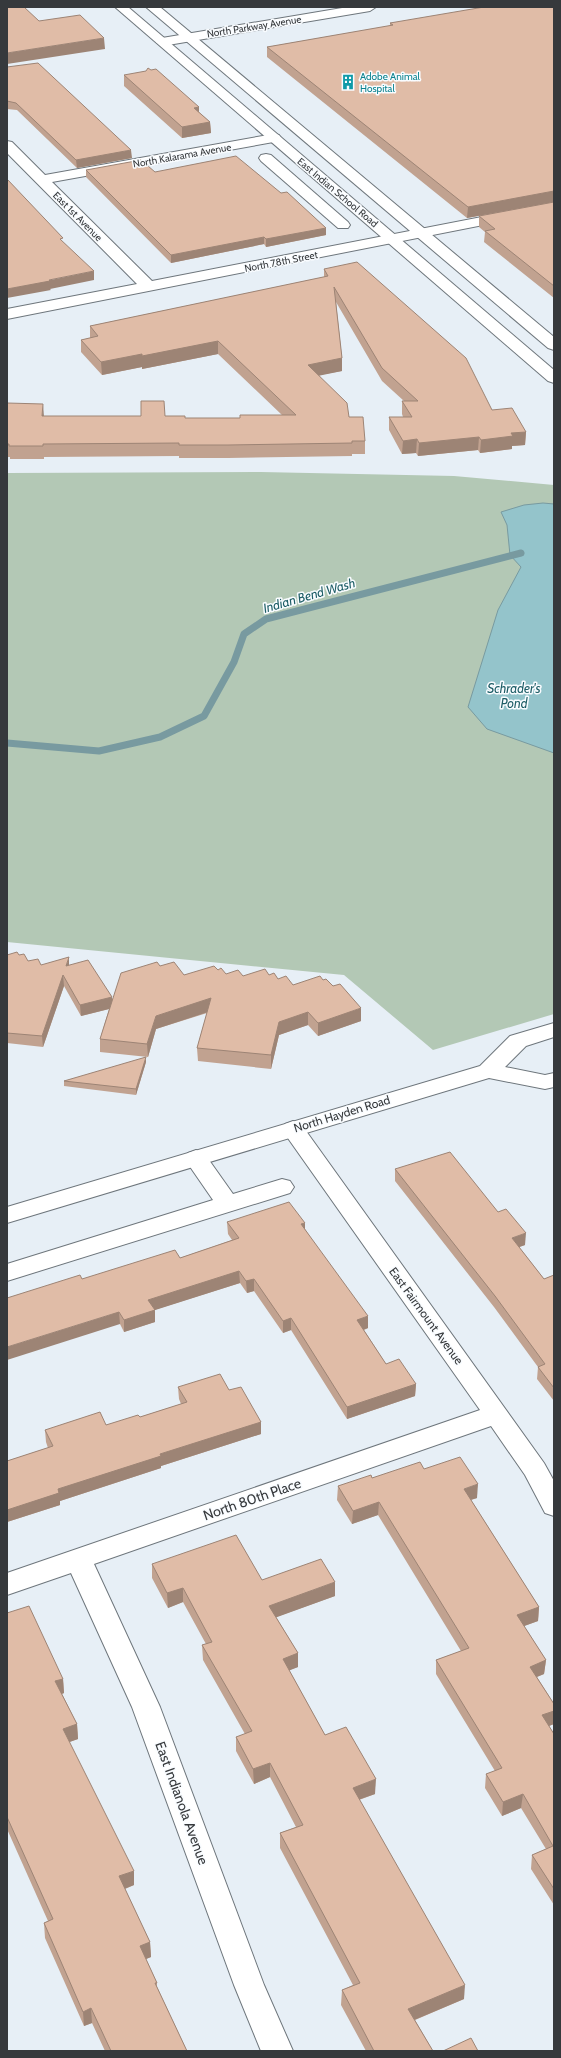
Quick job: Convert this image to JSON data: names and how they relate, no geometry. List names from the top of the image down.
{
  "streets": {
    "street": [
      "North Parkway Avenue",
      "North Kalarama Avenue",
      "East Indian School Road",
      "East 1st Avenue",
      "North 78th Street",
      "North Hayden Road",
      "East Fairmount Avenue",
      "North 80th Place",
      "East Indianola Avenue"
    ]
  },
  "crossings": [
    ["North Parkway Avenue", "East Indian School Road"],
    ["North Kalarama Avenue", "East Indian School Road"],
    ["North Kalarama Avenue", "East 1st Avenue"],
    ["East Indian School Road", "North 78th Street"],
    ["East 1st Avenue", "North 78th Street"],
    ["North Hayden Road", "East Fairmount Avenue"],
    ["East Fairmount Avenue", "North 80th Place"],
    ["North 80th Place", "East Indianola Avenue"]
  ],
  "water": ["Indian Bend Wash", "Schrader's Pond"],
  "places": {
    "building": ["Adobe Animal Hospital"]
  }
}
